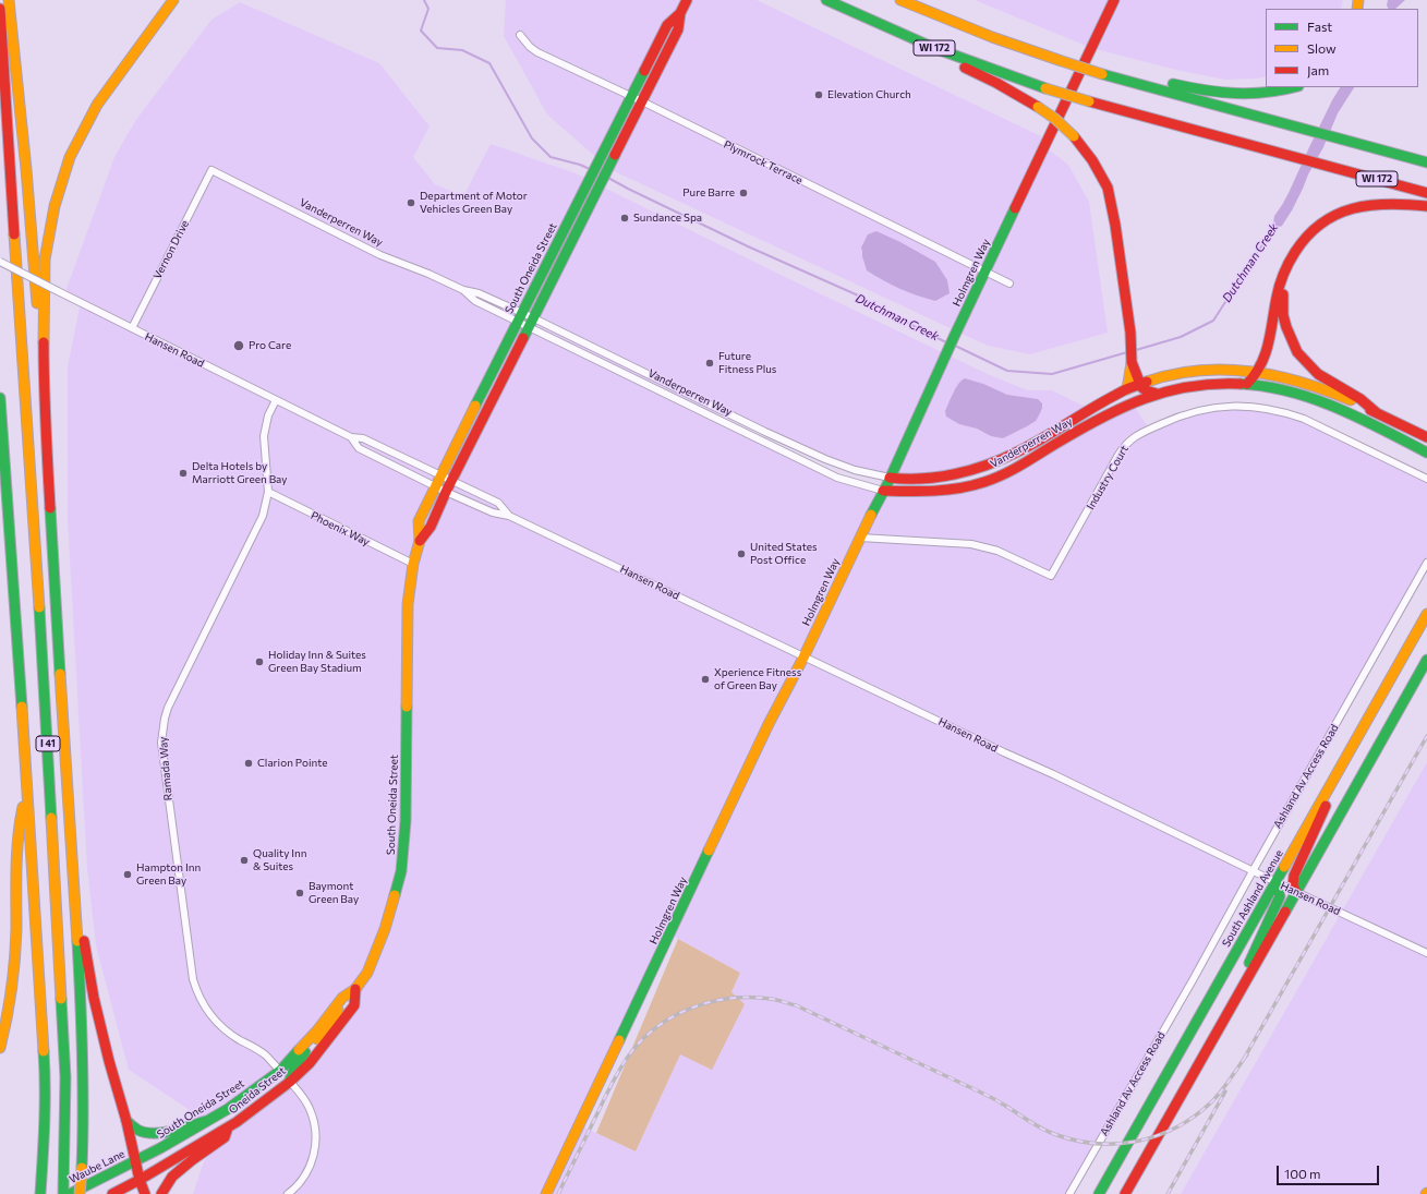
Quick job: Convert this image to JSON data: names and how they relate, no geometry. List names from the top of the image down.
{
  "streets": {
    "main road": [
      "WI 172",
      "Vanderperren Way",
      "South Oneida Street",
      "Holmgren Way",
      "I 41",
      "South Ashland Avenue",
      "Oneida Street",
      "Waube Lane"
    ],
    "street": [
      "Plymrock Terrace",
      "Vernon Drive",
      "Hansen Road",
      "Industry Court",
      "Phoenix Way",
      "Ramada Way",
      "Ashland Av Access Road"
    ]
  },
  "crossings": [
    ["Plymrock Terrace", "South Oneida Street"],
    ["Plymrock Terrace", "Holmgren Way"],
    ["Vanderperren Way", "Vernon Drive"],
    ["Vanderperren Way", "South Oneida Street"],
    ["Vanderperren Way", "Holmgren Way"],
    ["Vernon Drive", "Hansen Road"],
    ["South Oneida Street", "Hansen Road"],
    ["South Oneida Street", "Phoenix Way"],
    ["South Oneida Street", "Ramada Way"],
    ["South Oneida Street", "Oneida Street"],
    ["South Oneida Street", "Waube Lane"],
    ["Holmgren Way", "Hansen Road"],
    ["Holmgren Way", "Industry Court"],
    ["Hansen Road", "Ramada Way"],
    ["Hansen Road", "Ashland Av Access Road"],
    ["Hansen Road", "South Ashland Avenue"],
    ["Phoenix Way", "Ramada Way"]
  ],
  "water": ["Dutchman Creek"],
  "places": [
    "Elevation Church",
    "Pure Barre",
    "Department of Motor Vehicles Green Bay",
    "Sundance Spa",
    "Pro Care",
    "Future Fitness Plus",
    "Delta Hotels by Marriott Green Bay",
    "United States Post Office",
    "Holiday Inn & Suites Green Bay Stadium",
    "Xperience Fitness of Green Bay",
    "Clarion Pointe",
    "Quality Inn & Suites",
    "Hampton Inn Green Bay",
    "Baymont Green Bay"
  ],
  "legend": ["Fast", "Slow", "Jam"],
  "scale_bar": "100 m"
}
